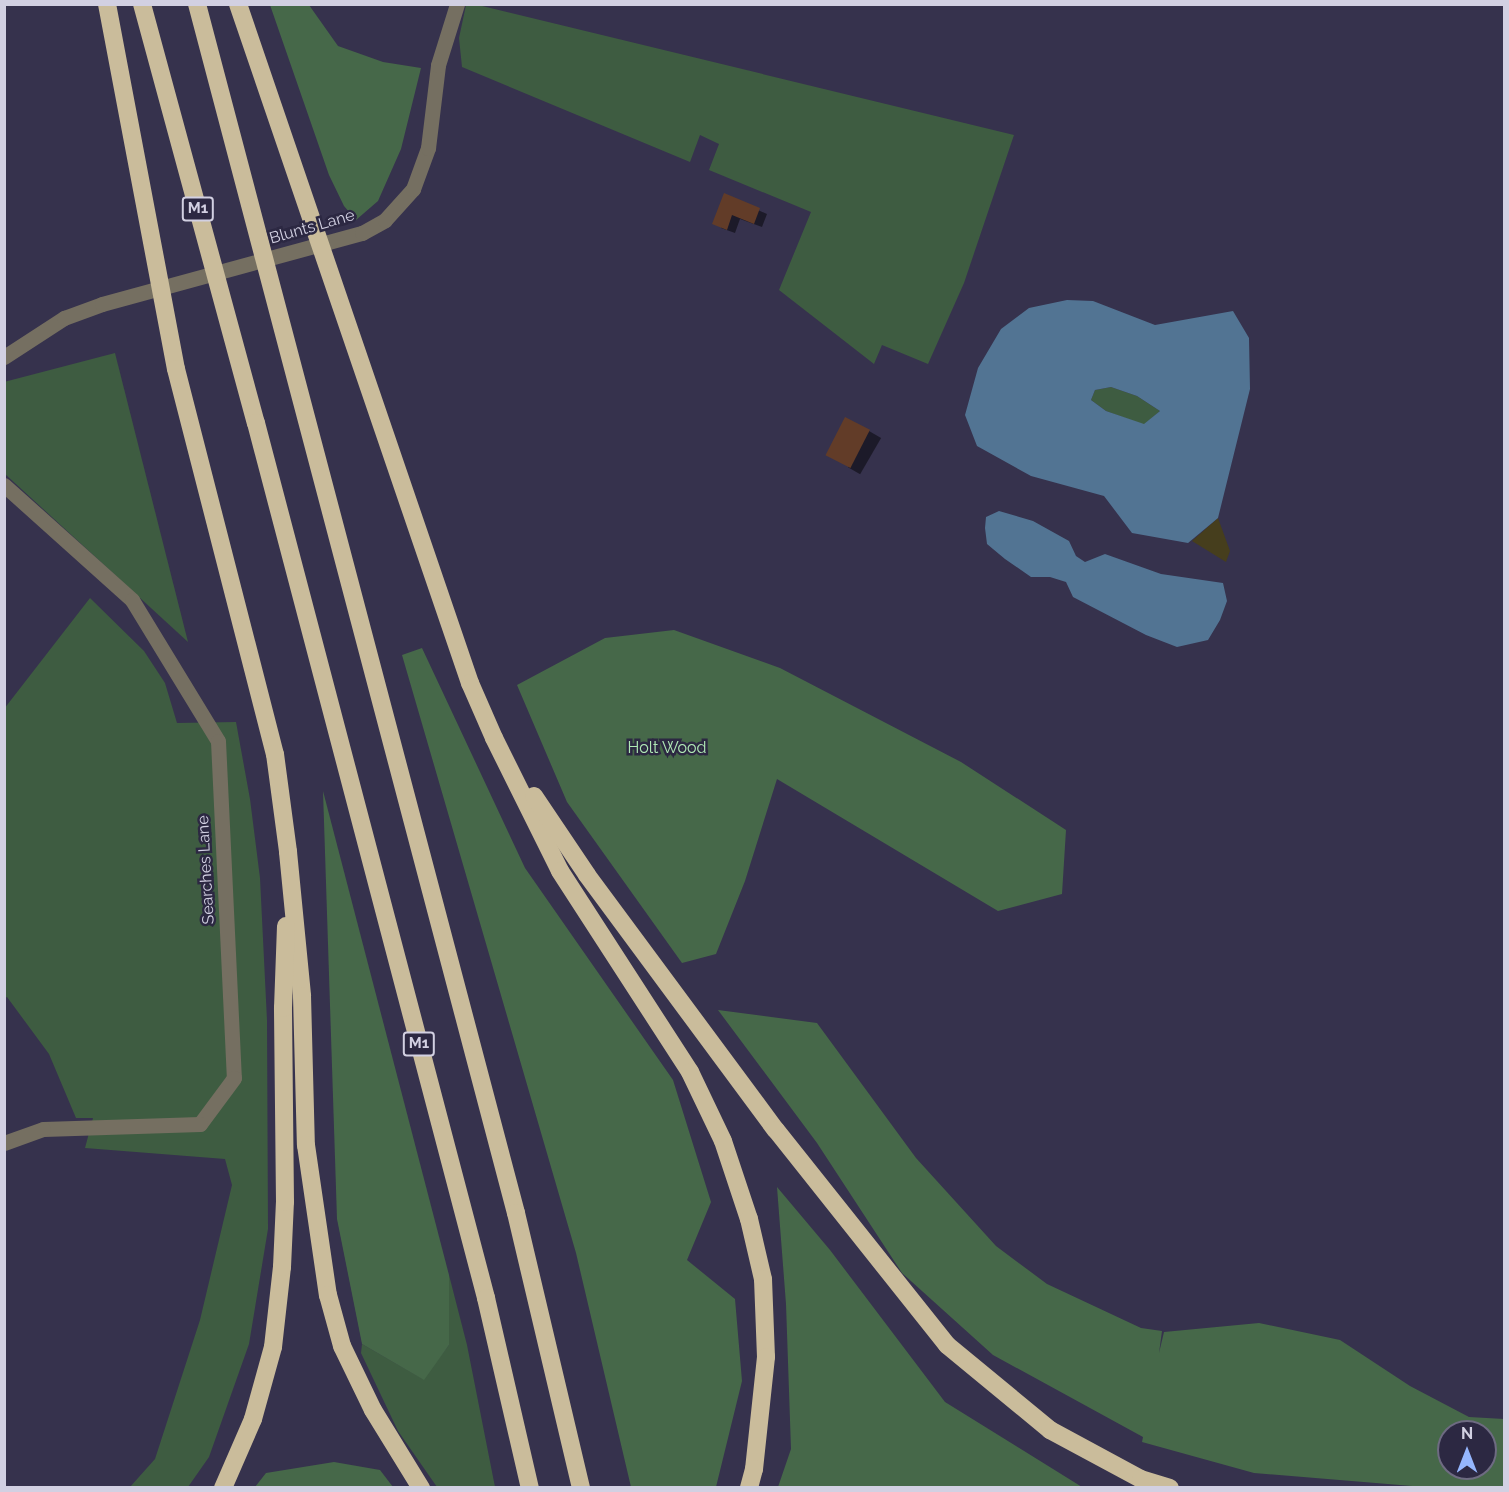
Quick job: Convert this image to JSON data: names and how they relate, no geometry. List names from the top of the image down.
{
  "streets": {
    "highway": ["M1"],
    "street": ["Blunts Lane", "Searches Lane"]
  },
  "parks": ["Holt Wood"],
  "north": "top"
}
